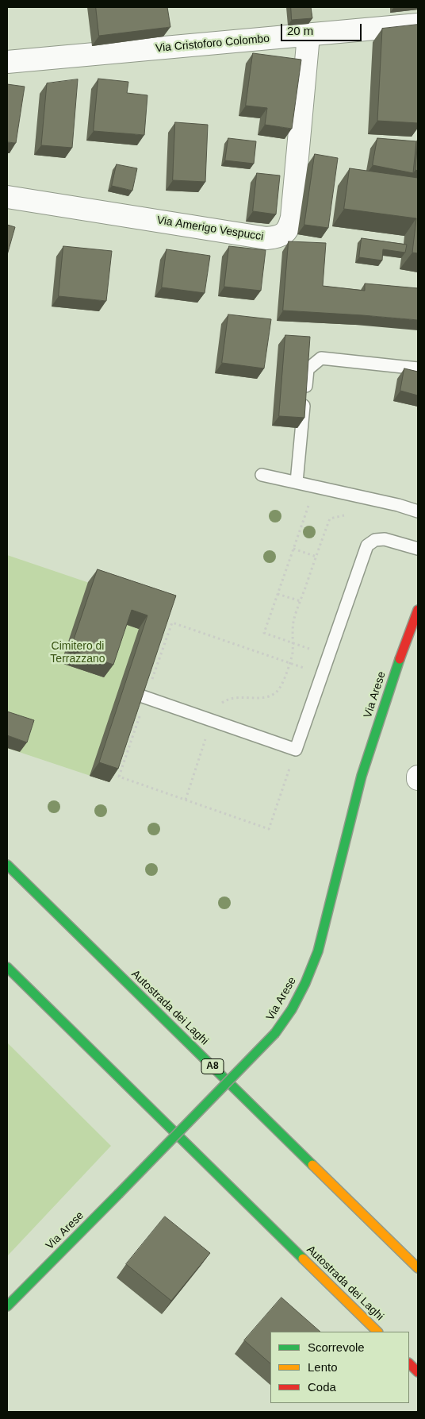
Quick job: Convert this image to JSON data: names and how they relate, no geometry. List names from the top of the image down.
{
  "streets": {
    "main road": ["Via Arese", "Autostrada dei Laghi", "A8"],
    "street": ["Via Cristoforo Colombo", "Via Amerigo Vespucci"]
  },
  "crossings": [
    ["Via Cristoforo Colombo", "Via Amerigo Vespucci"]
  ],
  "parks": ["Cimitero di Terrazzano"],
  "legend": ["Scorrevole", "Lento", "Coda"],
  "scale_bar": "20 m"
}
